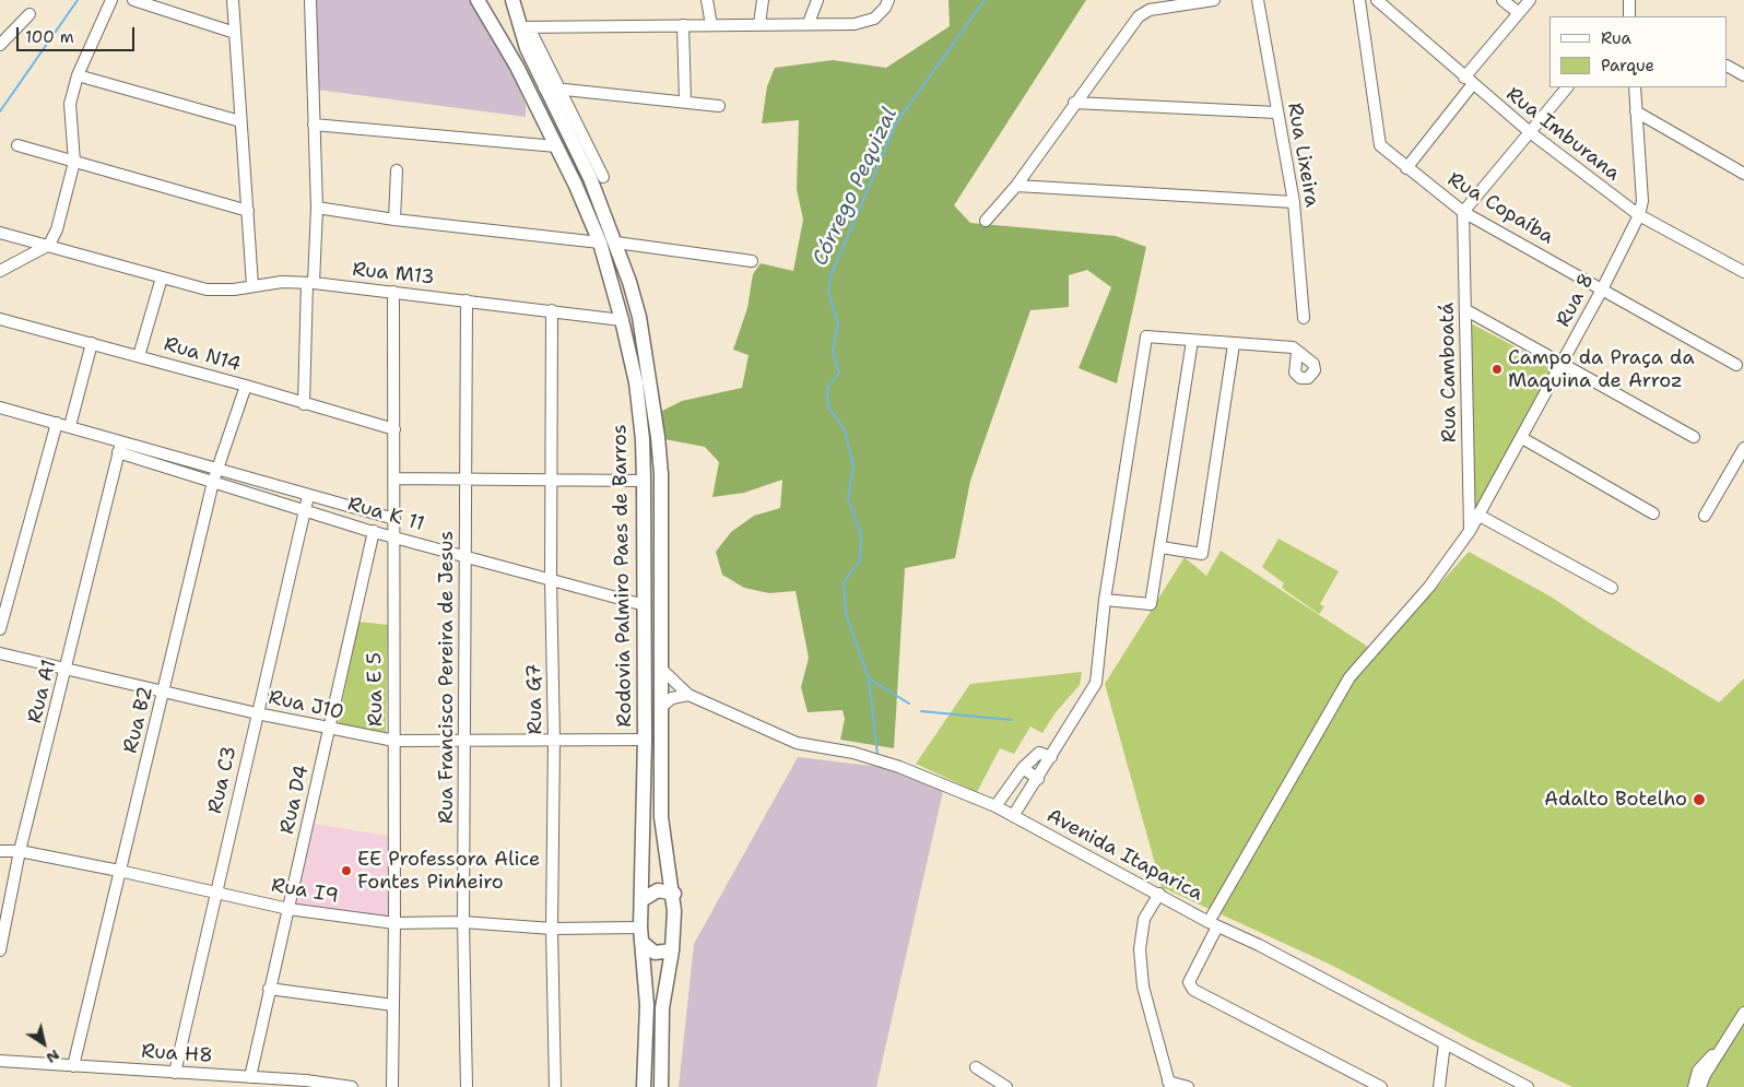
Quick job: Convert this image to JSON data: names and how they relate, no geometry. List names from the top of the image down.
{
  "streets": {
    "main road": ["Rodovia Palmiro Paes de Barros"],
    "street": [
      "Rua Imburana",
      "Rua Lixeira",
      "Rua Copaíba",
      "Rua M13",
      "Rua 8",
      "Rua N14",
      "Rua Camboatá",
      "Rua K 11",
      "Rua Francisco Pereira de Jesus",
      "Rua E 5",
      "Rua A1",
      "Rua G7",
      "Rua J10",
      "Rua B2",
      "Rua C3",
      "Rua D4",
      "Avenida Itaparica",
      "Rua I9",
      "Rua H8"
    ]
  },
  "crossings": [
    ["Rua Imburana", "Rua 8"],
    ["Rua Copaíba", "Rua 8"],
    ["Rua Copaíba", "Rua Camboatá"],
    ["Rua M13", "Rodovia Palmiro Paes de Barros"],
    ["Rua M13", "Rua Francisco Pereira de Jesus"],
    ["Rua M13", "Rua E 5"],
    ["Rua M13", "Rua G7"],
    ["Rua 8", "Rua Camboatá"],
    ["Rua 8", "Avenida Itaparica"],
    ["Rua N14", "Rua E 5"],
    ["Rua N14", "Rua B2"],
    ["Rua K 11", "Rodovia Palmiro Paes de Barros"],
    ["Rua K 11", "Rua Francisco Pereira de Jesus"],
    ["Rua K 11", "Rua E 5"],
    ["Rua K 11", "Rua A1"],
    ["Rua K 11", "Rua G7"],
    ["Rua K 11", "Rua B2"],
    ["Rua K 11", "Rua C3"],
    ["Rua K 11", "Rua D4"],
    ["Rodovia Palmiro Paes de Barros", "Rua J10"],
    ["Rodovia Palmiro Paes de Barros", "Avenida Itaparica"],
    ["Rodovia Palmiro Paes de Barros", "Rua I9"],
    ["Rua Francisco Pereira de Jesus", "Rua J10"],
    ["Rua Francisco Pereira de Jesus", "Rua I9"],
    ["Rua E 5", "Rua J10"],
    ["Rua E 5", "Rua I9"],
    ["Rua A1", "Rua J10"],
    ["Rua A1", "Rua I9"],
    ["Rua G7", "Rua J10"],
    ["Rua G7", "Rua I9"],
    ["Rua J10", "Rua B2"],
    ["Rua J10", "Rua C3"],
    ["Rua J10", "Rua D4"],
    ["Rua B2", "Rua I9"],
    ["Rua B2", "Rua H8"],
    ["Rua C3", "Rua I9"],
    ["Rua C3", "Rua H8"],
    ["Rua D4", "Rua I9"],
    ["Rua D4", "Rua H8"]
  ],
  "water": ["Córrego Pequizal"],
  "places": ["Campo da Praça da Maquina de Arroz", "Adalto Botelho", "EE Professora Alice Fontes Pinheiro"],
  "legend": ["Rua", "Parque"],
  "scale_bar": "100 m",
  "north": "bottom right"
}
